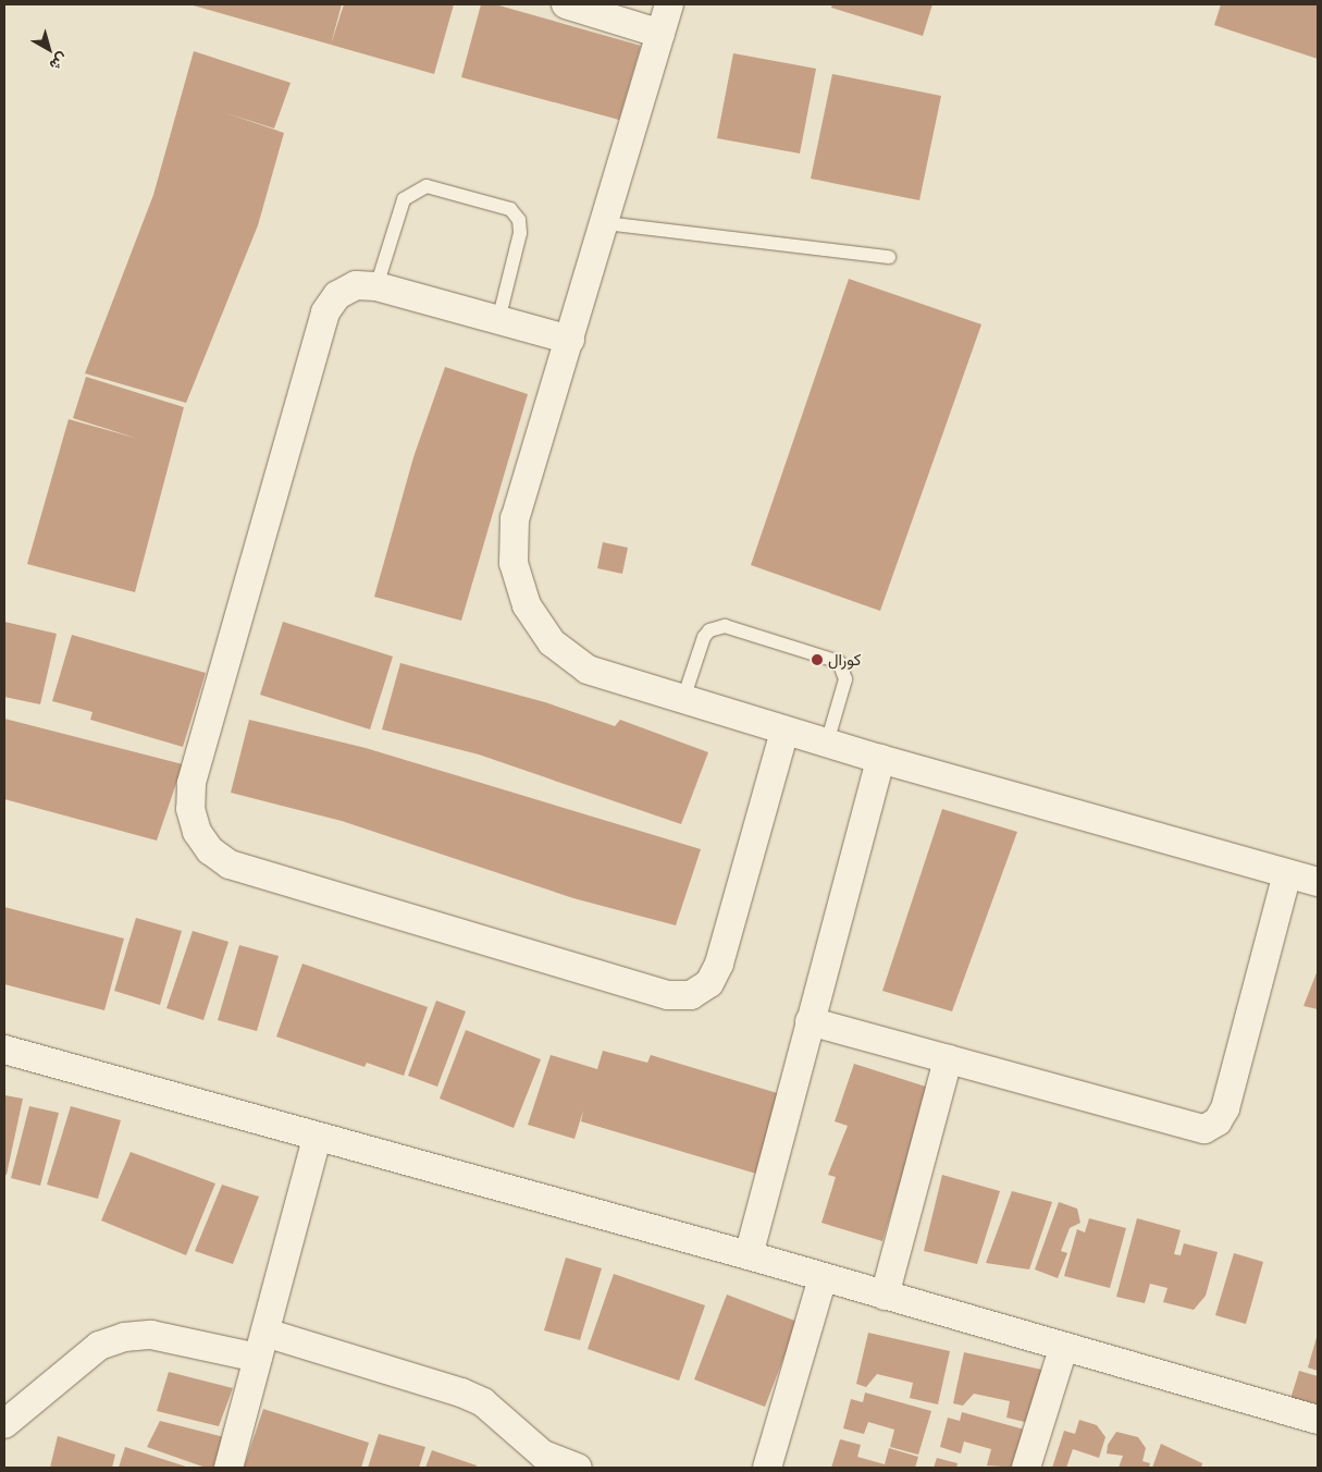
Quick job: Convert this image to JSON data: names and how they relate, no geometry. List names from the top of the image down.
{
  "places": ["كورال"],
  "north": "bottom right"
}
